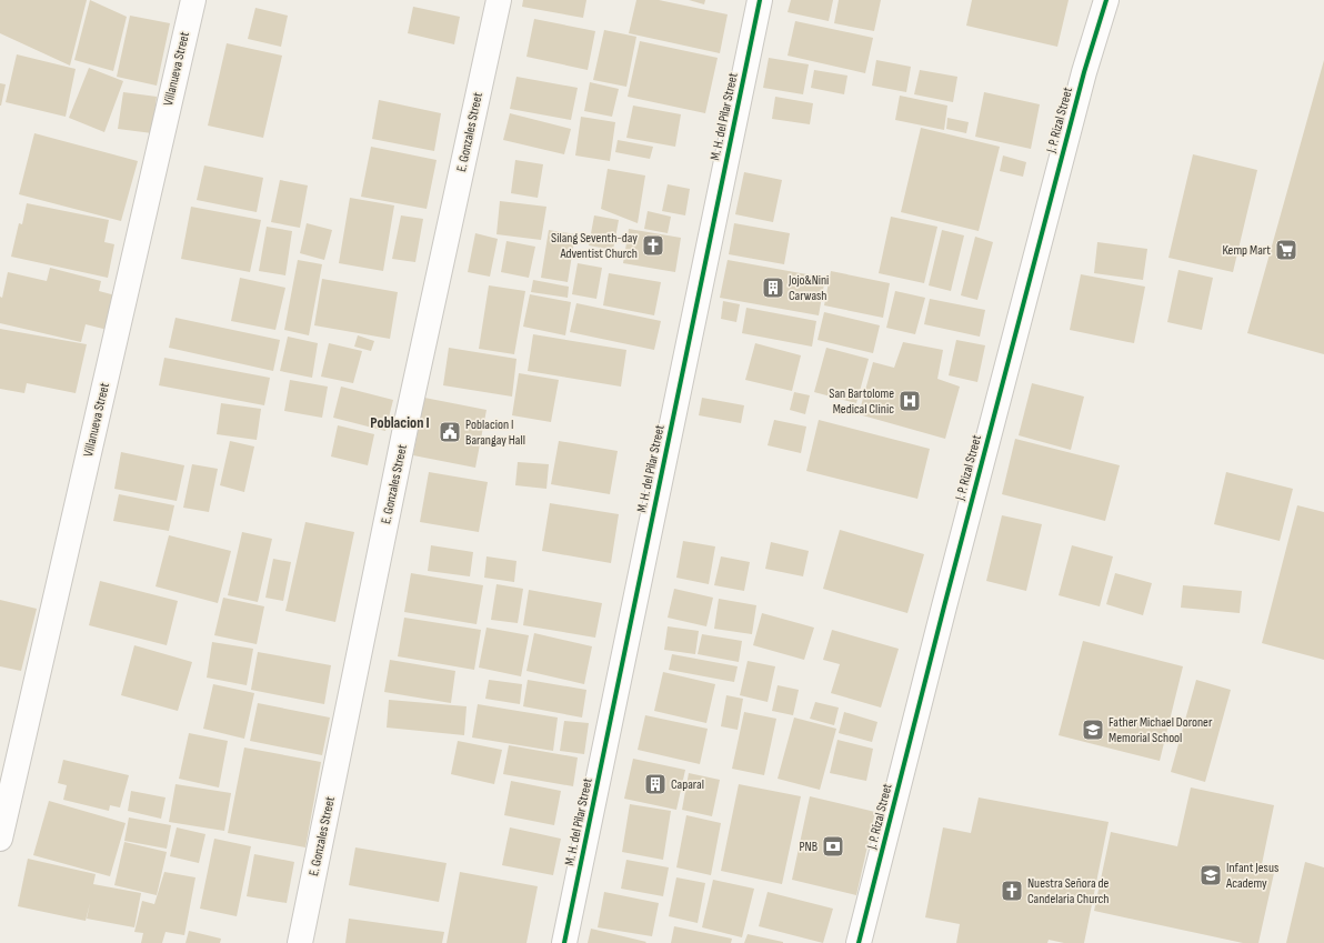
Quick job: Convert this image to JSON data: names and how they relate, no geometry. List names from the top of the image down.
{
  "streets": {
    "main road": [
      "Villanueva Street",
      "M. H. del Pilar Street",
      "J. P. Rizal Street",
      "E. Gonzales Street"
    ]
  },
  "districts": ["Poblacion I"],
  "places": {
    "church": ["Silang Seventh-day Adventist Church", "Nuestra Señora de Candelaria Church"],
    "supermarket": ["Kemp Mart"],
    "building": ["Jojo&Nini Carwash", "Caparal"],
    "hospital": ["San Bartolome Medical Clinic"],
    "public building": ["Poblacion I Barangay Hall"],
    "school or university": ["Father Michael Doroner Memorial School", "Infant Jesus Academy"],
    "bank": ["PNB"]
  }
}
